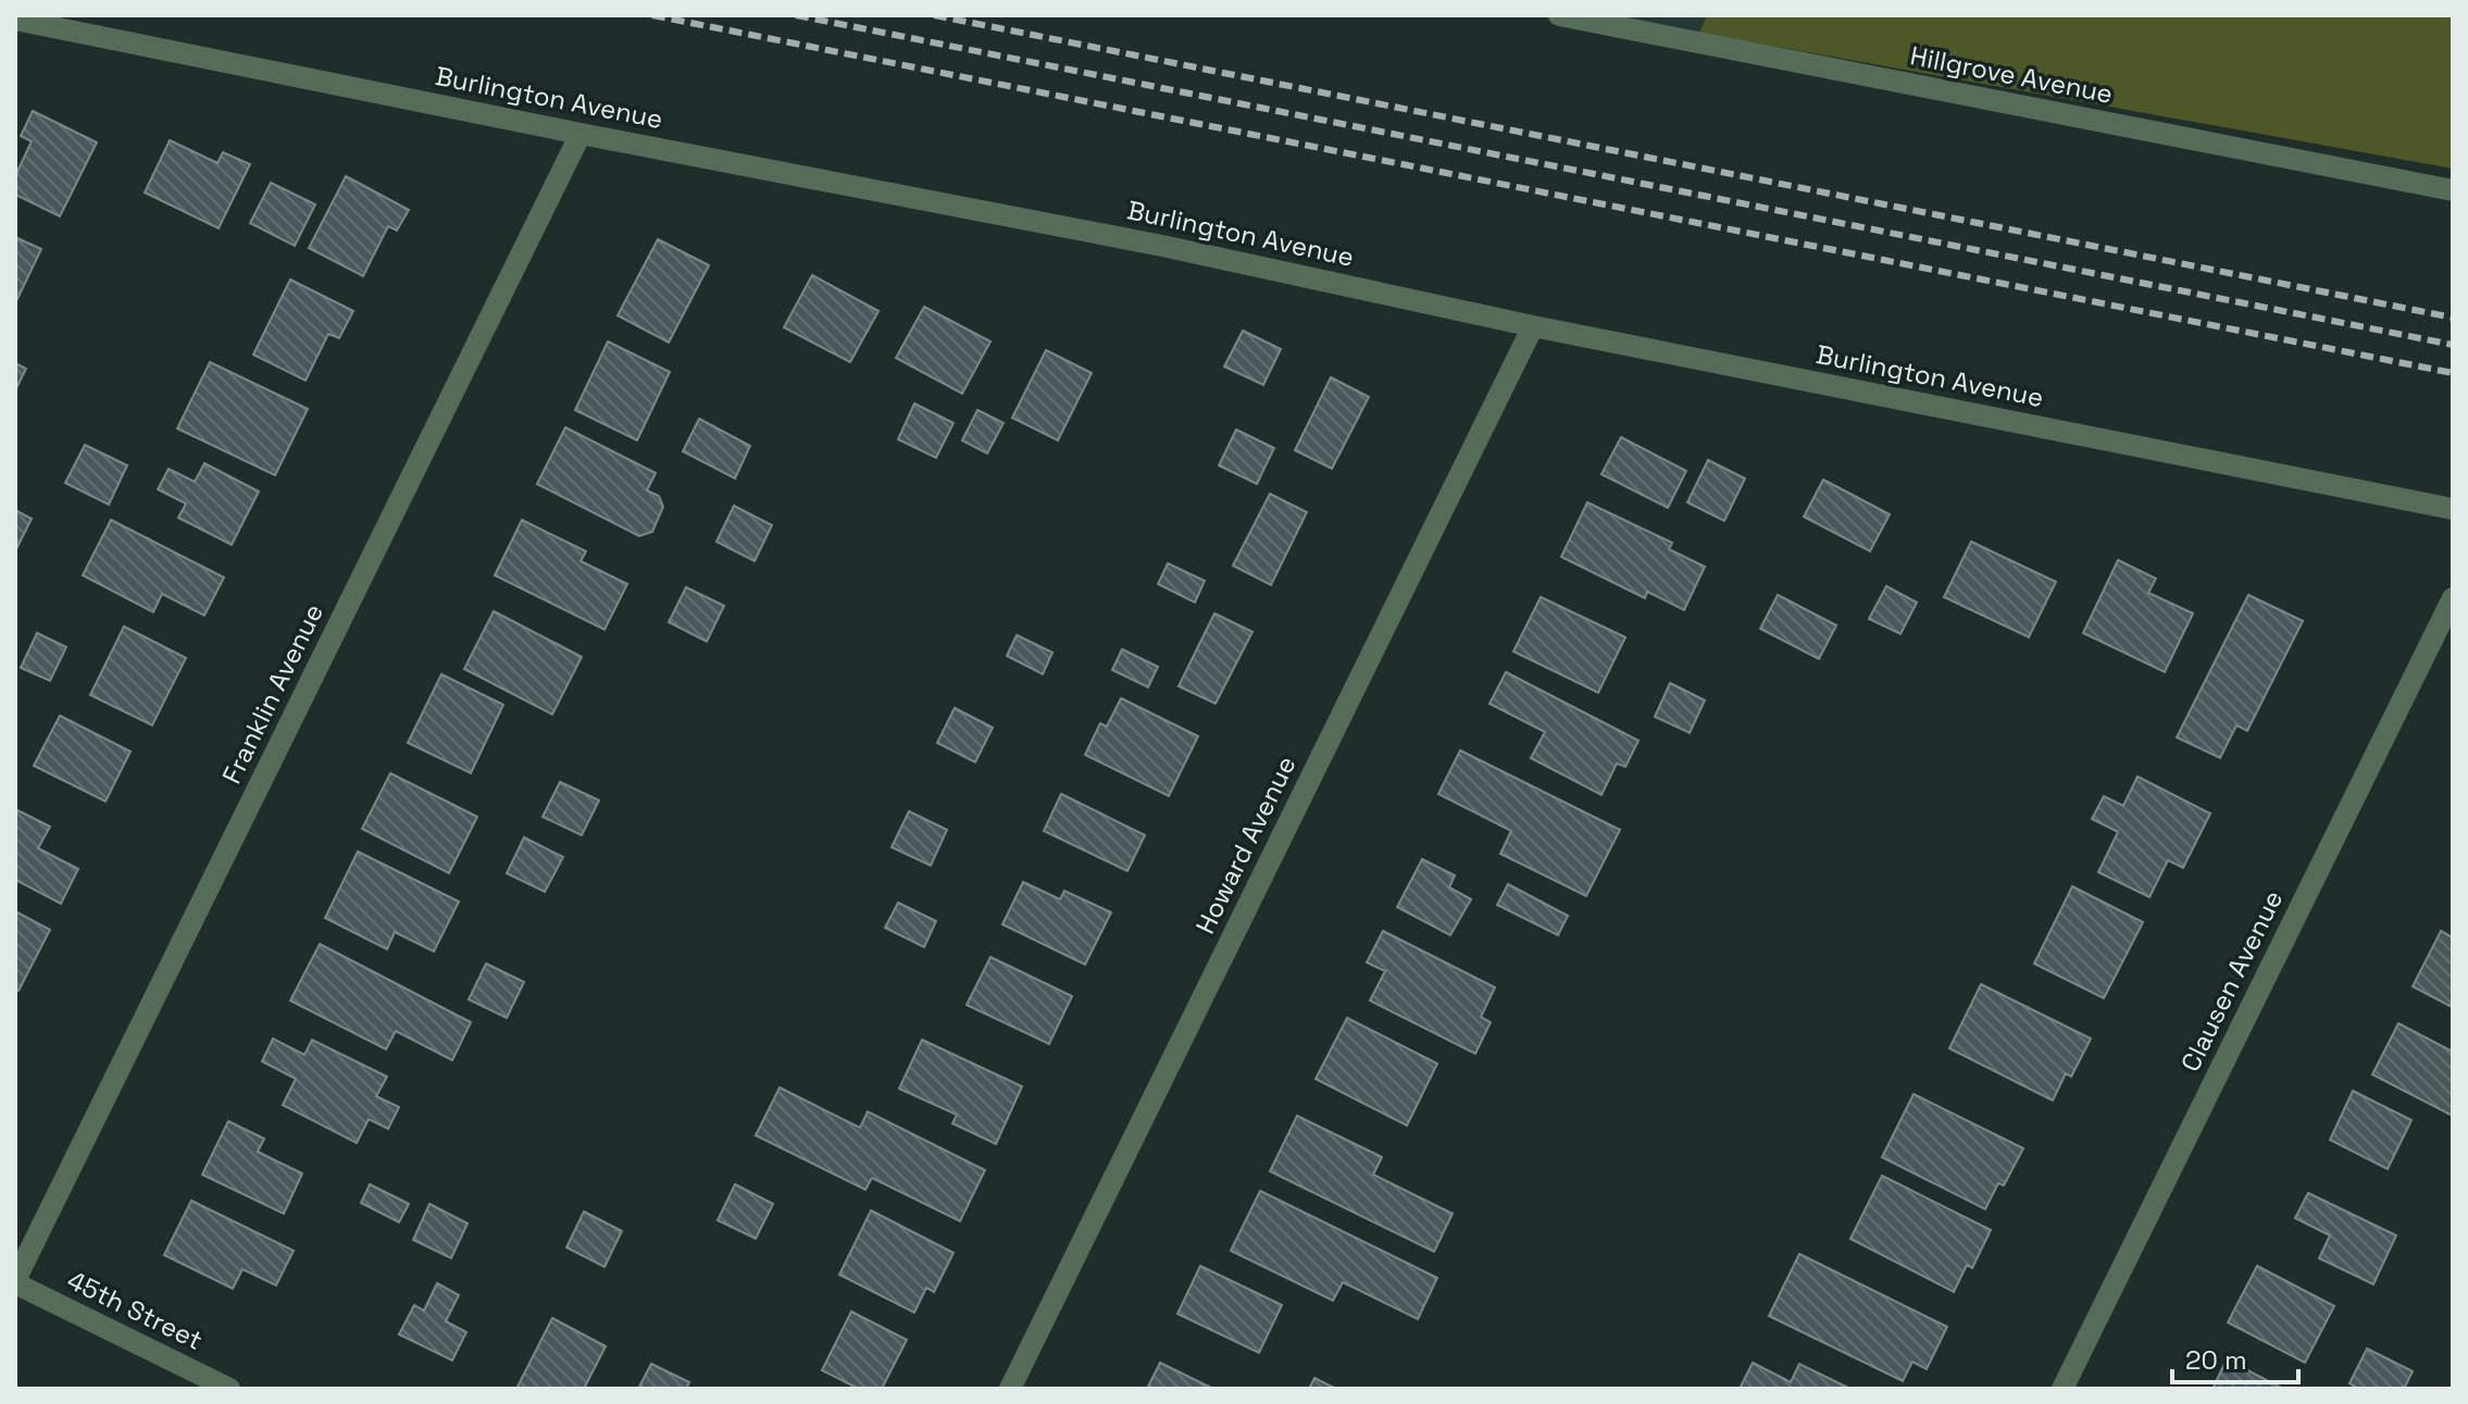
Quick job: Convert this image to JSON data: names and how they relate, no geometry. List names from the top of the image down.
{
  "streets": {
    "street": [
      "Hillgrove Avenue",
      "Burlington Avenue",
      "Franklin Avenue",
      "Howard Avenue",
      "Clausen Avenue",
      "45th Street"
    ]
  },
  "crossings": [
    ["Burlington Avenue", "Franklin Avenue"],
    ["Burlington Avenue", "Howard Avenue"],
    ["Franklin Avenue", "45th Street"]
  ],
  "scale_bar": "20 m"
}
